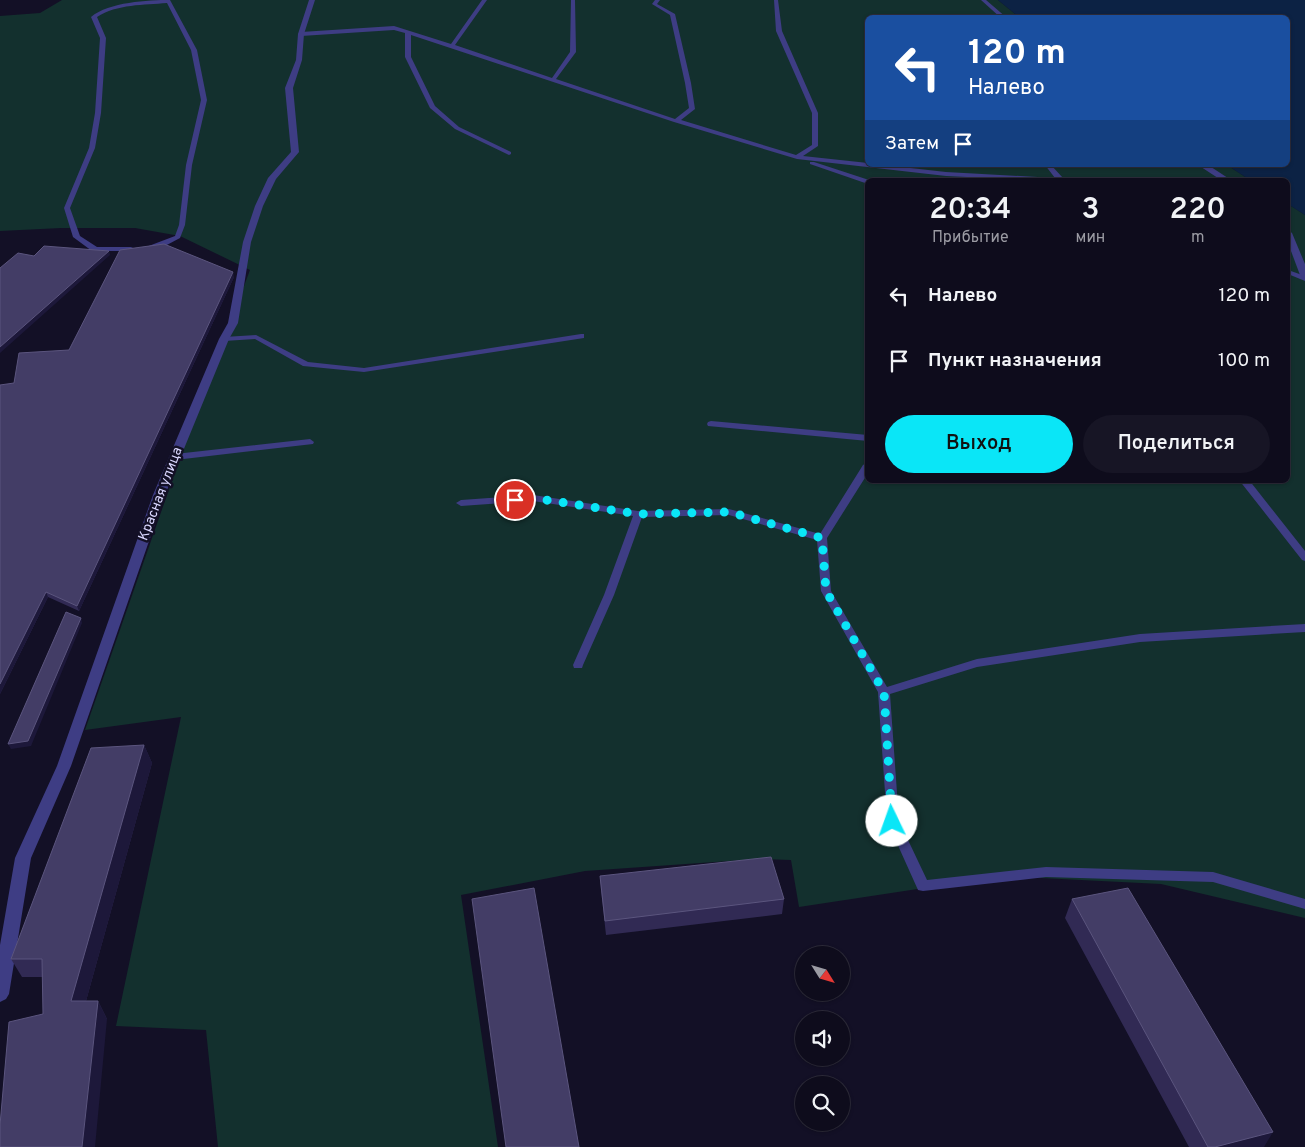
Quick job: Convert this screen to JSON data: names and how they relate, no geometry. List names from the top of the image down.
{
  "streets": {
    "street": ["Красная улица"]
  },
  "north": "bottom right",
  "page": {
    "turn": ["120 m", "Налево"],
    "then": "Затем",
    "eta": [
      "20:34",
      "Прибытие",
      "3",
      "мин",
      "220",
      "m"
    ],
    "list": [
      {
        "name": "Налево",
        "value": "120 m"
      },
      {
        "name": "Пункт назначения",
        "value": "100 m"
      }
    ],
    "buttons": ["Выход", "Поделиться"]
  }
}
